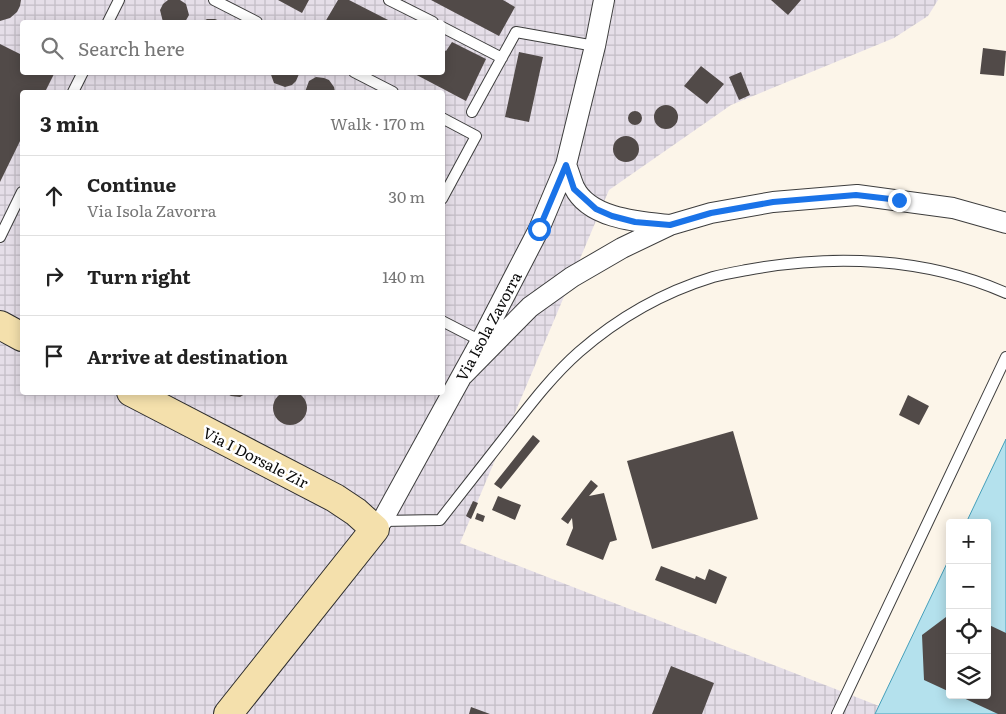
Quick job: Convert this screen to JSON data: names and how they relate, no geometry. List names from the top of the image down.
{
  "streets": {
    "main road": ["Via Isola Zavorra", "Via I Dorsale Zir"]
  },
  "crossings": [
    ["Via Isola Zavorra", "Via I Dorsale Zir"]
  ],
  "page": {
    "search": "Search here",
    "heading": ["3 min", "Walk · 170 m"],
    "list": [
      ["Continue", "Via Isola Zavorra", "30 m"],
      ["Turn right", "140 m"],
      "Arrive at destination"
    ],
    "map_buttons": ["+", "−"]
  }
}
